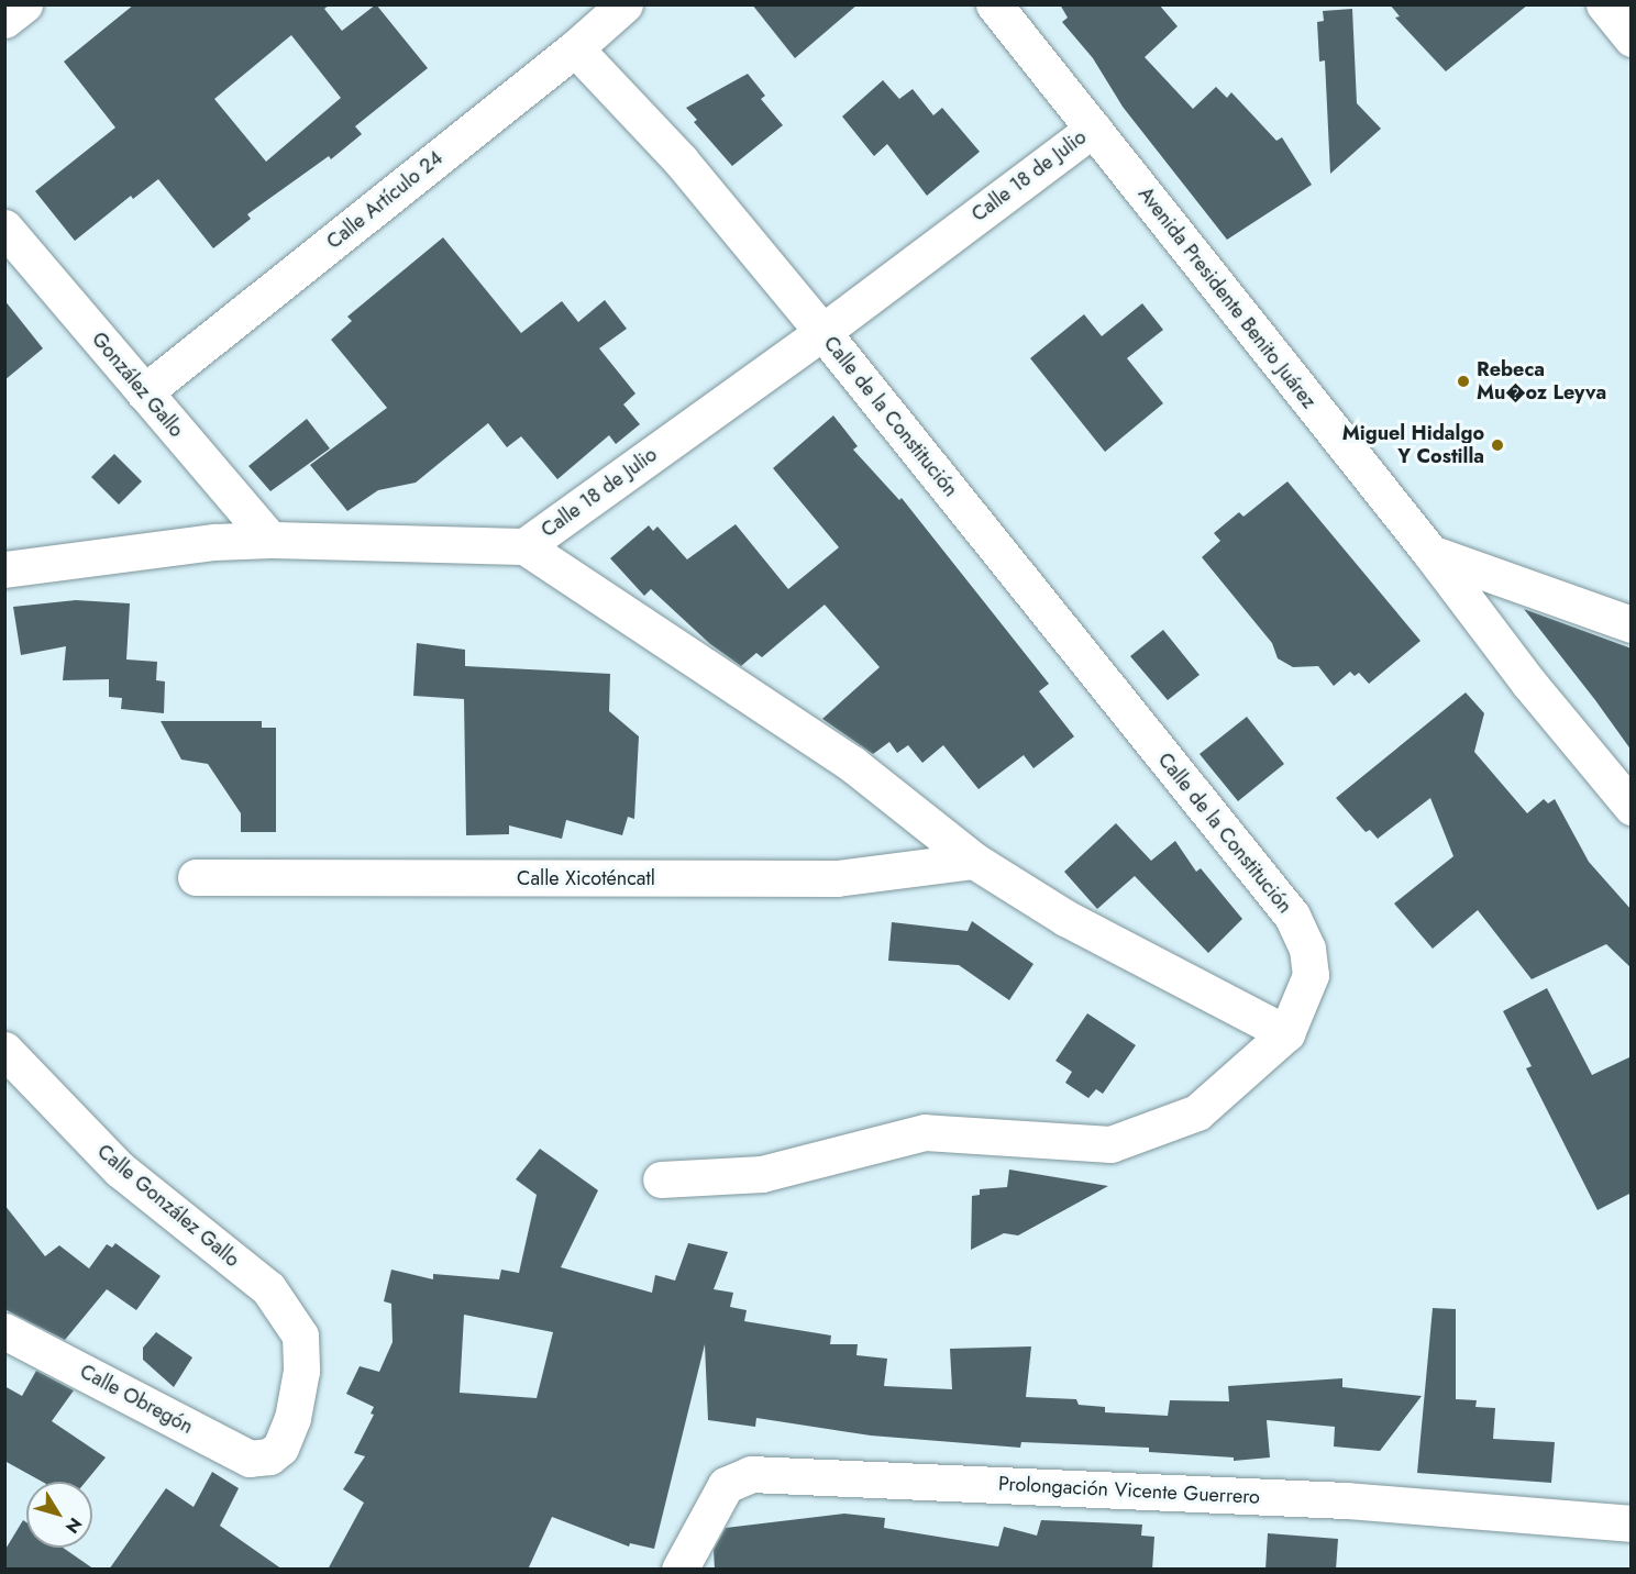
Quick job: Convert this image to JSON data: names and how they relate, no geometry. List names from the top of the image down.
{
  "streets": {
    "street": [
      "Calle 18 de Julio",
      "Calle Artículo 24",
      "Avenida Presidente Benito Juárez",
      "González Gallo",
      "Calle de la Constitución",
      "Calle Xicoténcatl",
      "Calle González Gallo",
      "Calle Obregón",
      "Prolongación Vicente Guerrero"
    ]
  },
  "crossings": [
    ["Calle 18 de Julio", "Avenida Presidente Benito Juárez"],
    ["Calle 18 de Julio", "González Gallo"],
    ["Calle 18 de Julio", "Calle de la Constitución"],
    ["Calle Artículo 24", "González Gallo"],
    ["Calle Artículo 24", "Calle de la Constitución"],
    ["Calle González Gallo", "Calle Obregón"]
  ],
  "places": ["Rebeca Mu�oz Leyva", "Miguel Hidalgo Y Costilla"],
  "north": "bottom right"
}
